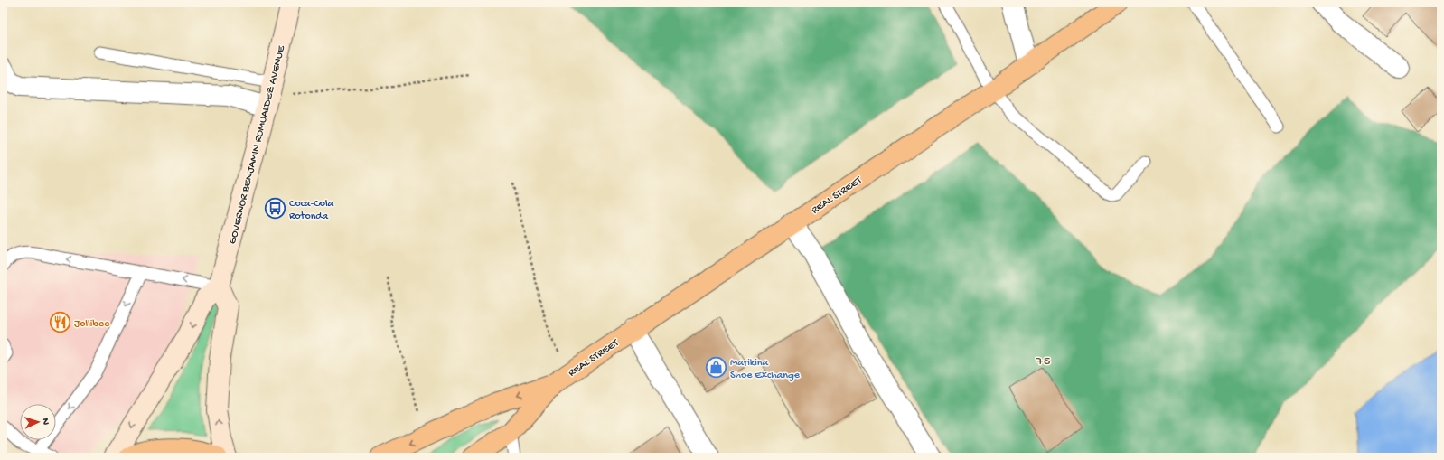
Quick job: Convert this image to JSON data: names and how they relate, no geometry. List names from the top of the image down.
{
  "streets": {
    "main road": ["GOVERNOR BENJAMIN ROMUALDEZ AVENUE", "REAL STREET"]
  },
  "districts": ["75"],
  "places": {
    "bus stop": ["Coca-Cola Rotonda"],
    "restaurant": ["Jollibee"],
    "shop": ["Marikina Shoe Exchange"]
  },
  "north": "right"
}
